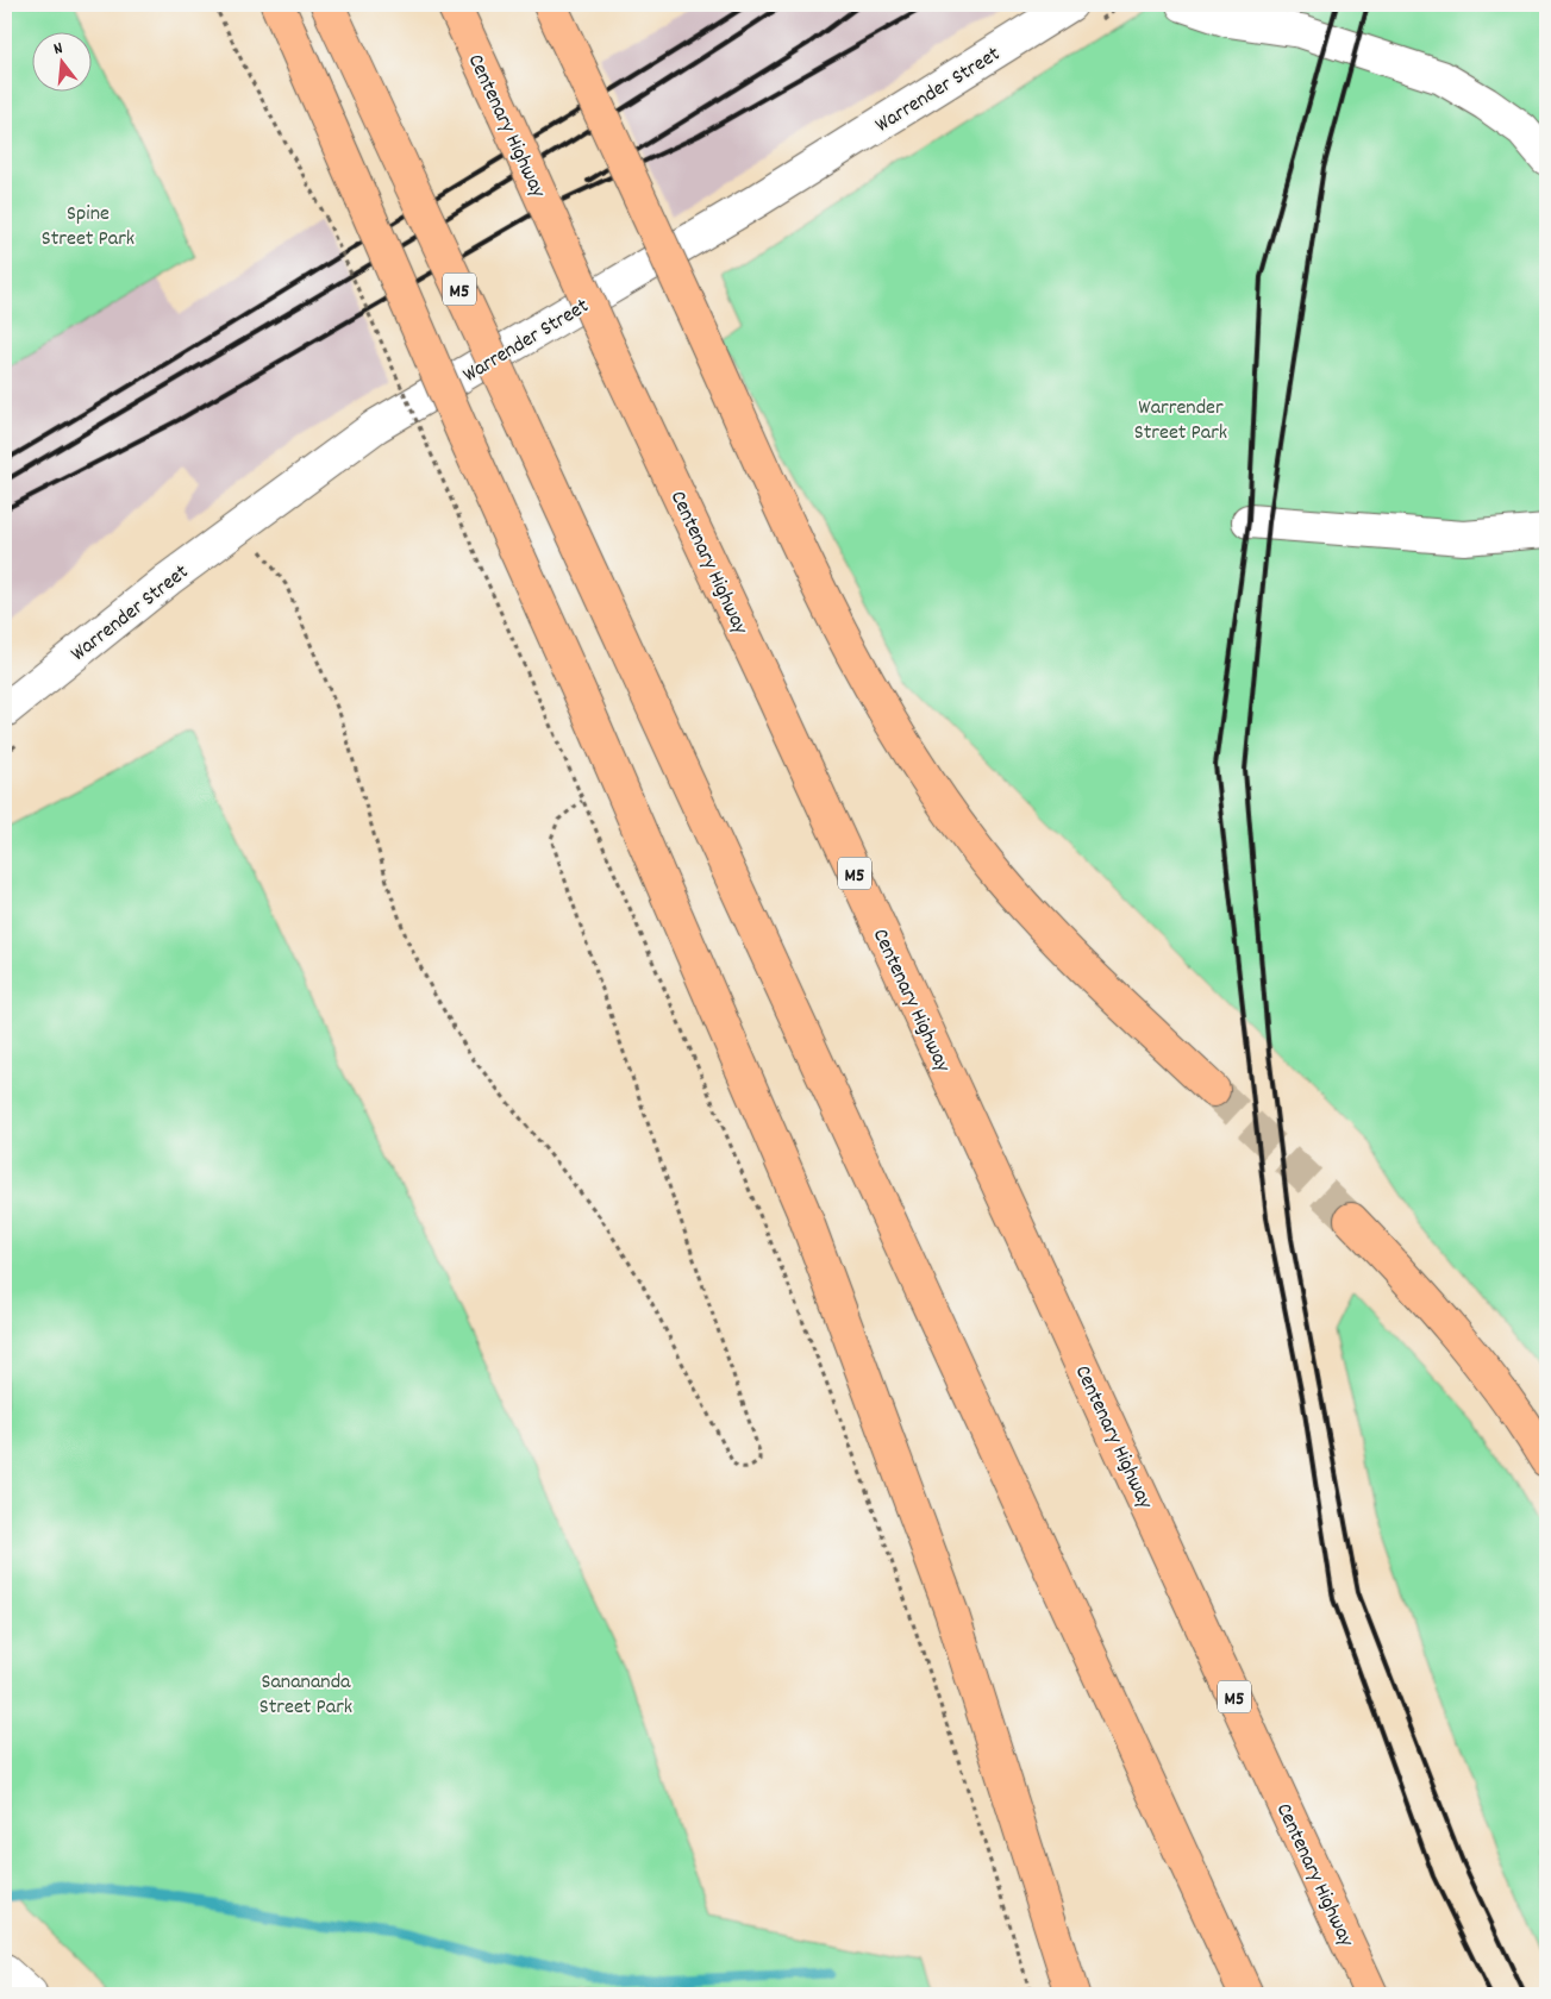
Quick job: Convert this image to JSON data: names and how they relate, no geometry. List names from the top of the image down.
{
  "streets": {
    "highway": ["Centenary Highway", "M5"],
    "street": ["Warrender Street"]
  },
  "parks": ["Spine Street Park", "Warrender Street Park", "Sanananda Street Park"],
  "north": "top"
}
